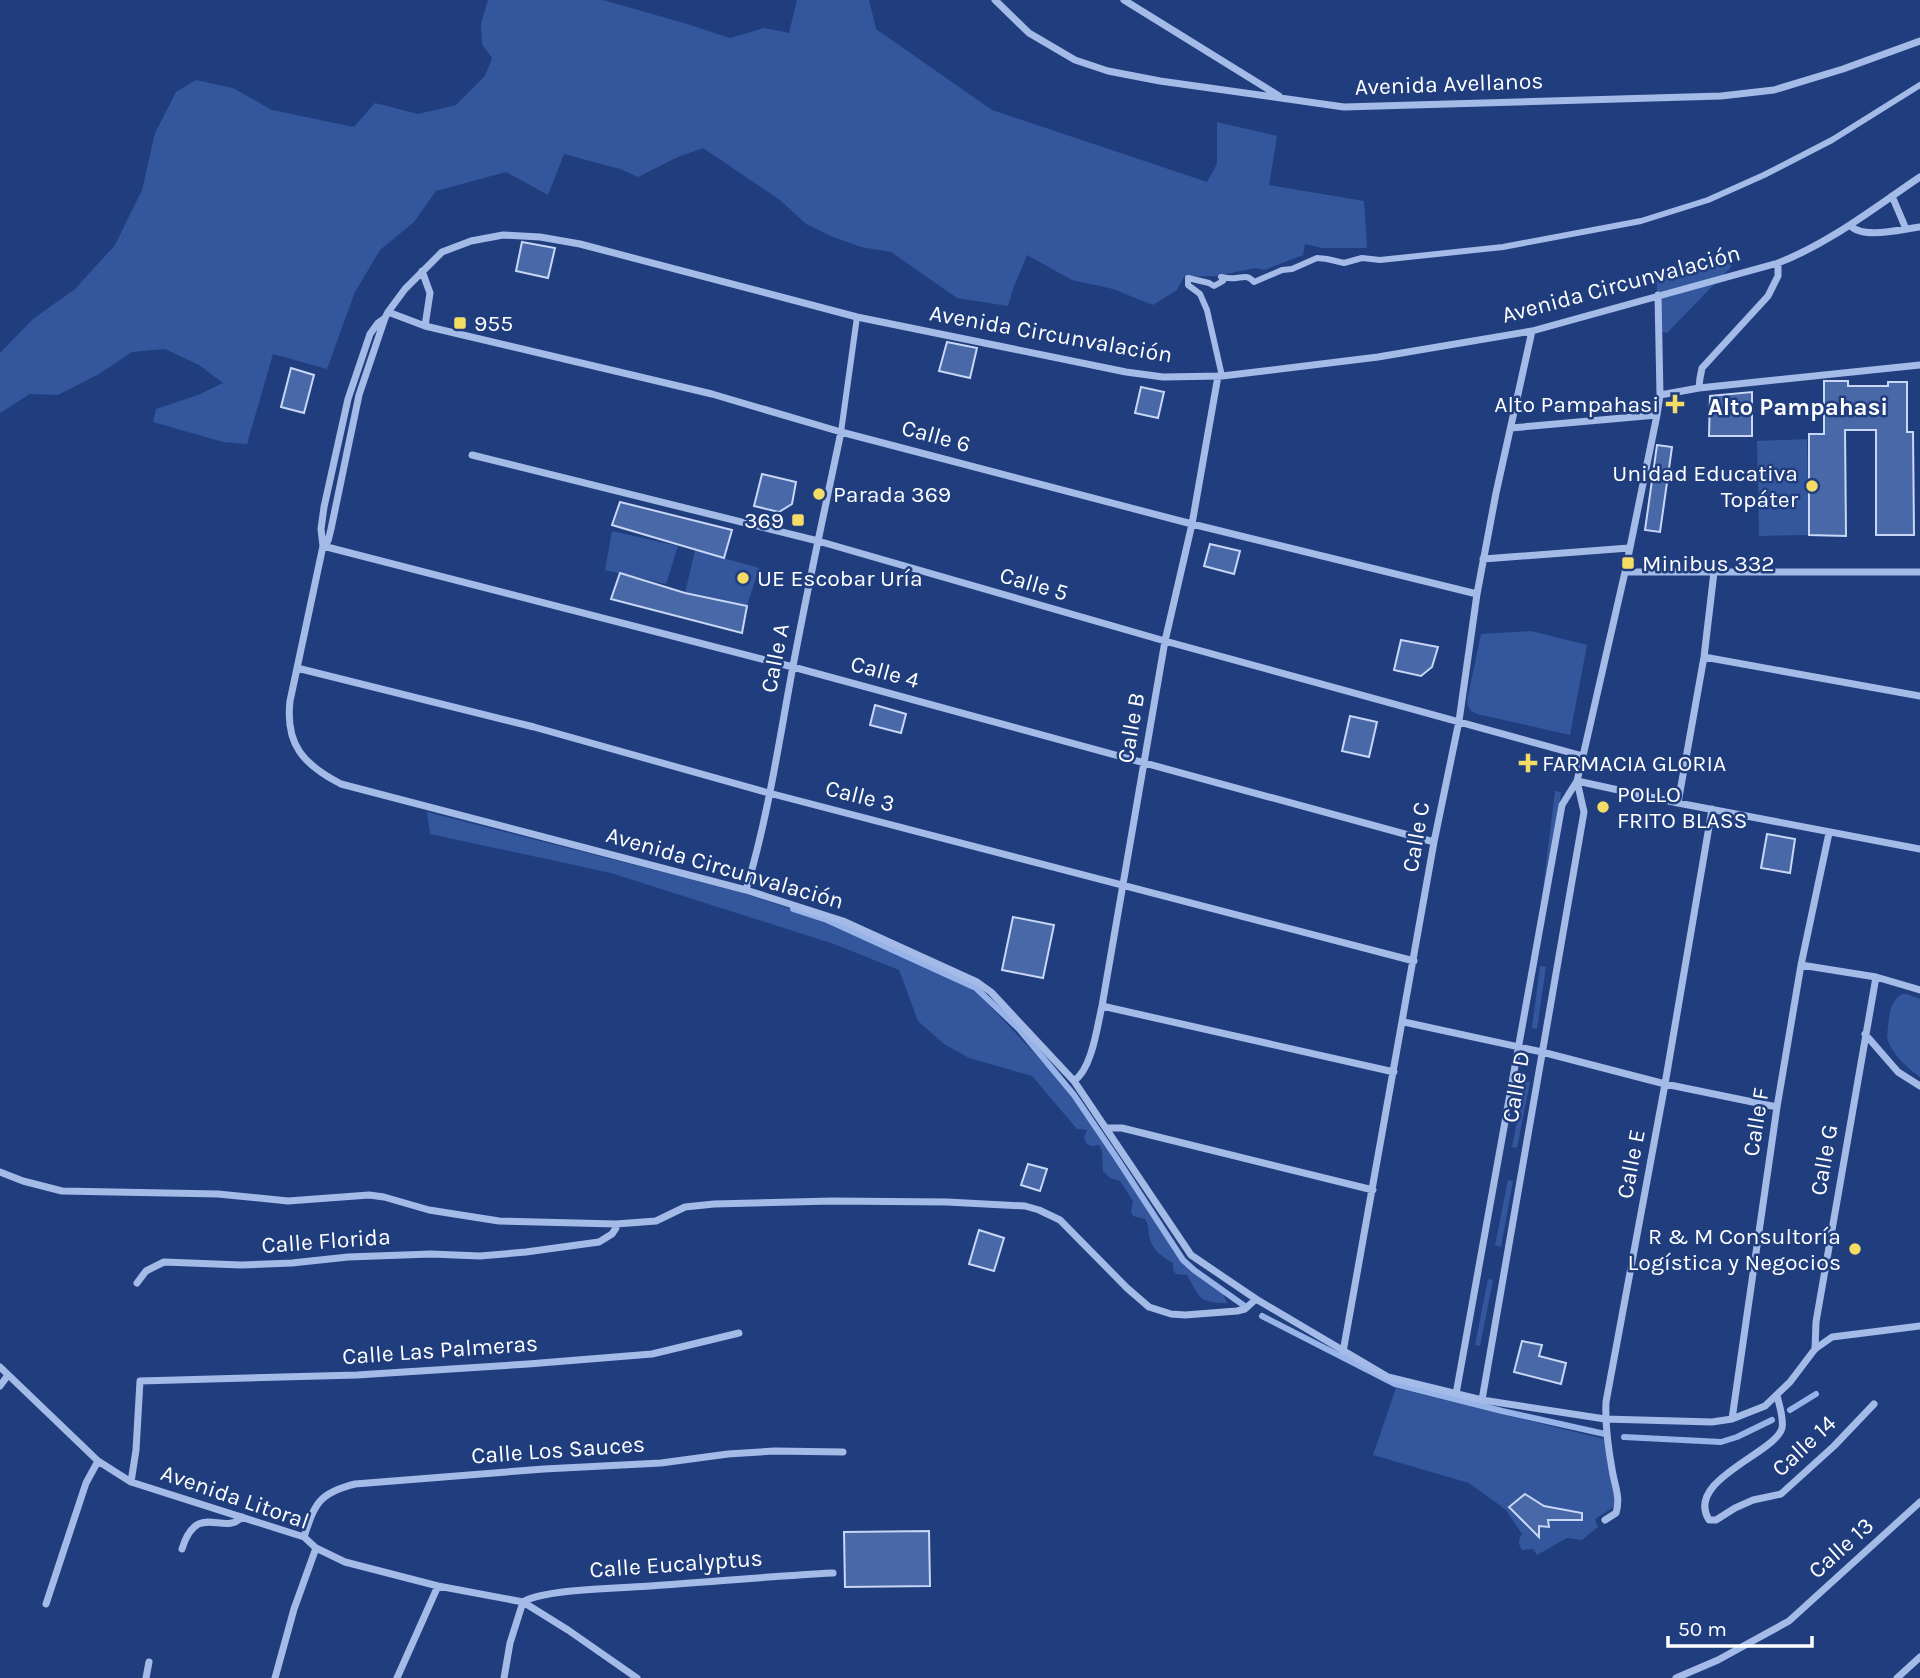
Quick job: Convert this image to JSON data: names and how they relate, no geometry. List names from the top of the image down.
{
  "streets": {
    "street": [
      "Avenida Avellanos",
      "Avenida Circunvalación",
      "Calle 6",
      "Calle 5",
      "Calle A",
      "Calle 4",
      "Calle B",
      "Calle 3",
      "Calle C",
      "Calle D",
      "Calle F",
      "Calle G",
      "Calle E",
      "Calle Florida",
      "Calle Las Palmeras",
      "Calle 14",
      "Calle Los Sauces",
      "Avenida Litoral",
      "Calle 13",
      "Calle Eucalyptus"
    ]
  },
  "crossings": [
    ["Avenida Circunvalación", "Calle 6"],
    ["Avenida Circunvalación", "Calle A"],
    ["Avenida Circunvalación", "Calle 4"],
    ["Avenida Circunvalación", "Calle B"],
    ["Avenida Circunvalación", "Calle 3"],
    ["Avenida Circunvalación", "Calle C"],
    ["Avenida Circunvalación", "Calle D"],
    ["Avenida Circunvalación", "Calle F"],
    ["Avenida Circunvalación", "Calle G"],
    ["Avenida Circunvalación", "Calle E"],
    ["Avenida Circunvalación", "Calle 14"],
    ["Calle 6", "Calle A"],
    ["Calle 6", "Calle B"],
    ["Calle 6", "Calle C"],
    ["Calle 5", "Calle A"],
    ["Calle 5", "Calle B"],
    ["Calle 5", "Calle C"],
    ["Calle 5", "Calle D"],
    ["Calle A", "Calle 4"],
    ["Calle A", "Calle 3"],
    ["Calle 4", "Calle B"],
    ["Calle 4", "Calle C"],
    ["Calle B", "Calle 3"],
    ["Calle 3", "Calle C"],
    ["Calle Las Palmeras", "Avenida Litoral"],
    ["Calle Los Sauces", "Avenida Litoral"],
    ["Avenida Litoral", "Calle Eucalyptus"]
  ],
  "districts": ["Alto Pampahasi"],
  "places": {
    "transit": ["955", "369", "Minibus 332"],
    "health": ["Alto Pampahasi", "FARMACIA GLORIA"],
    "other": [
      "Unidad Educativa Topáter",
      "Parada 369",
      "UE Escobar Uría",
      "POLLO FRITO BLASS",
      "R & M Consultoría Logística y Negocios"
    ]
  },
  "scale_bar": "50 m"
}
